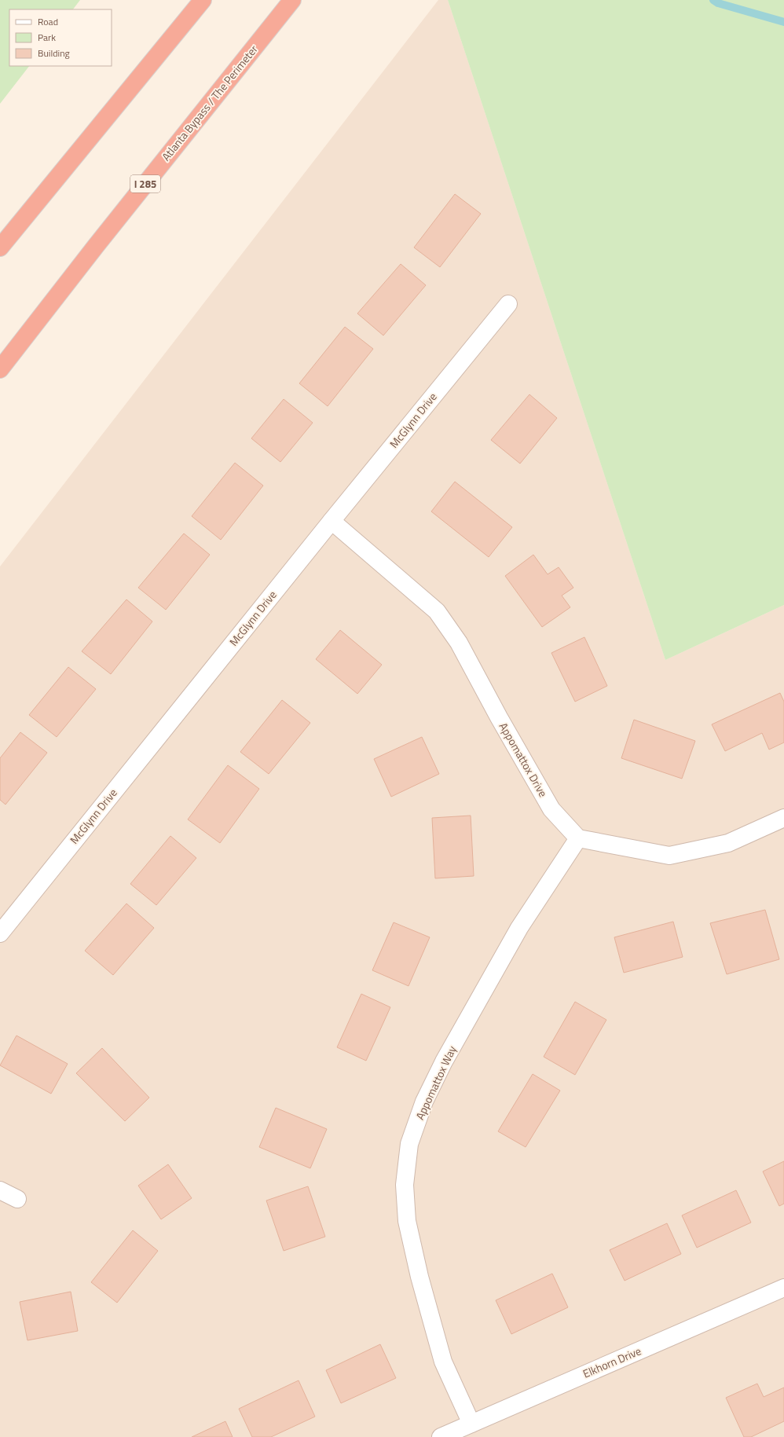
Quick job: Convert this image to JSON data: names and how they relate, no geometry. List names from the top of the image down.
{
  "streets": {
    "highway": ["Atlanta Bypass / The Perimeter", "I 285"],
    "street": [
      "McGlynn Drive",
      "Appomattox Drive",
      "Appomattox Way",
      "Elkhorn Drive"
    ]
  },
  "crossings": [
    ["McGlynn Drive", "Appomattox Drive"],
    ["Appomattox Drive", "Appomattox Way"],
    ["Appomattox Way", "Elkhorn Drive"]
  ],
  "legend": ["Road", "Park", "Building"]
}
